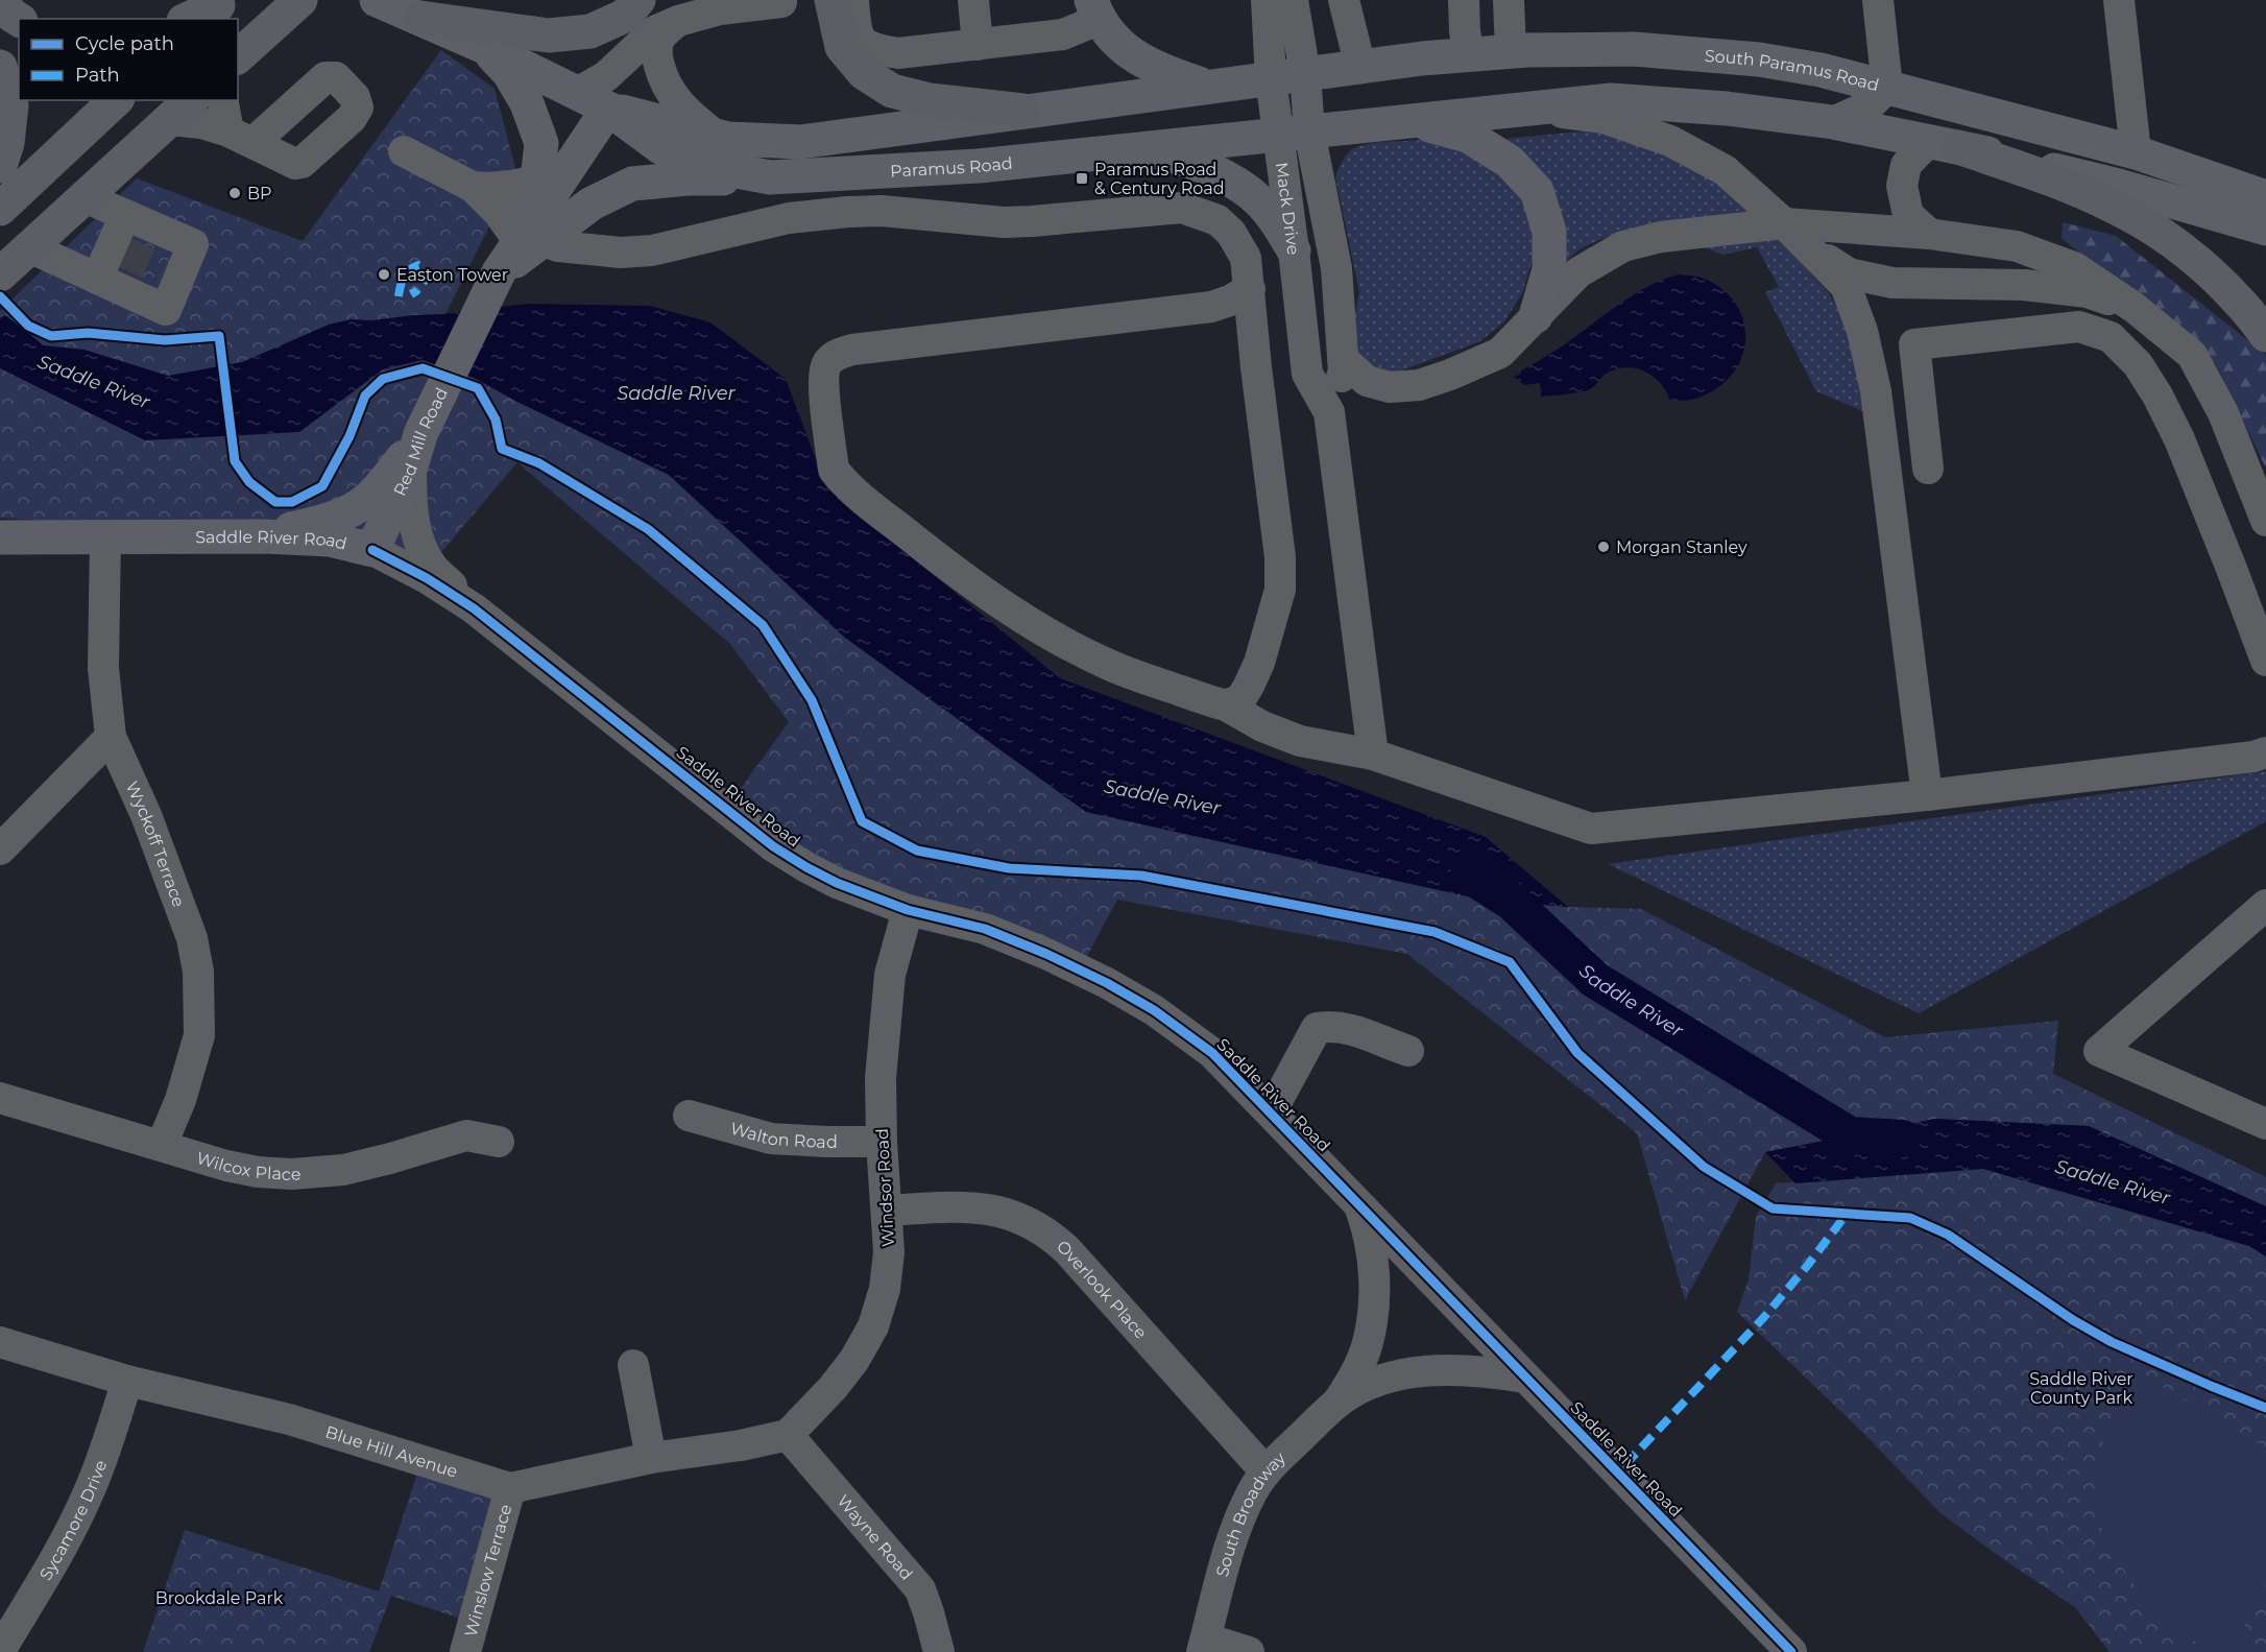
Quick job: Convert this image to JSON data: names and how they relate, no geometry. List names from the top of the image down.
{
  "streets": {
    "main road": [
      "South Paramus Road",
      "Paramus Road",
      "Red Mill Road",
      "Saddle River Road"
    ],
    "street": [
      "Mack Drive",
      "Wyckoff Terrace",
      "Walton Road",
      "Wilcox Place",
      "Windsor Road",
      "Overlook Place",
      "Blue Hill Avenue",
      "South Broadway",
      "Sycamore Drive",
      "Wayne Road",
      "Winslow Terrace"
    ]
  },
  "crossings": [
    ["South Paramus Road", "Paramus Road"],
    ["Paramus Road", "Mack Drive"],
    ["Paramus Road", "Red Mill Road"],
    ["Red Mill Road", "Saddle River Road"],
    ["Saddle River Road", "Wyckoff Terrace"],
    ["Saddle River Road", "Windsor Road"],
    ["Saddle River Road", "South Broadway"],
    ["Wyckoff Terrace", "Wilcox Place"],
    ["Walton Road", "Windsor Road"],
    ["Windsor Road", "Overlook Place"],
    ["Windsor Road", "Blue Hill Avenue"],
    ["Windsor Road", "Wayne Road"],
    ["Overlook Place", "South Broadway"],
    ["Blue Hill Avenue", "Sycamore Drive"],
    ["Blue Hill Avenue", "Wayne Road"],
    ["Blue Hill Avenue", "Winslow Terrace"]
  ],
  "water": ["Saddle River"],
  "parks": ["Saddle River County Park", "Brookdale Park"],
  "places": {
    "transit": ["Paramus Road & Century Road"],
    "other": ["BP", "Easton Tower", "Morgan Stanley"]
  },
  "legend": ["Cycle path", "Path"]
}
